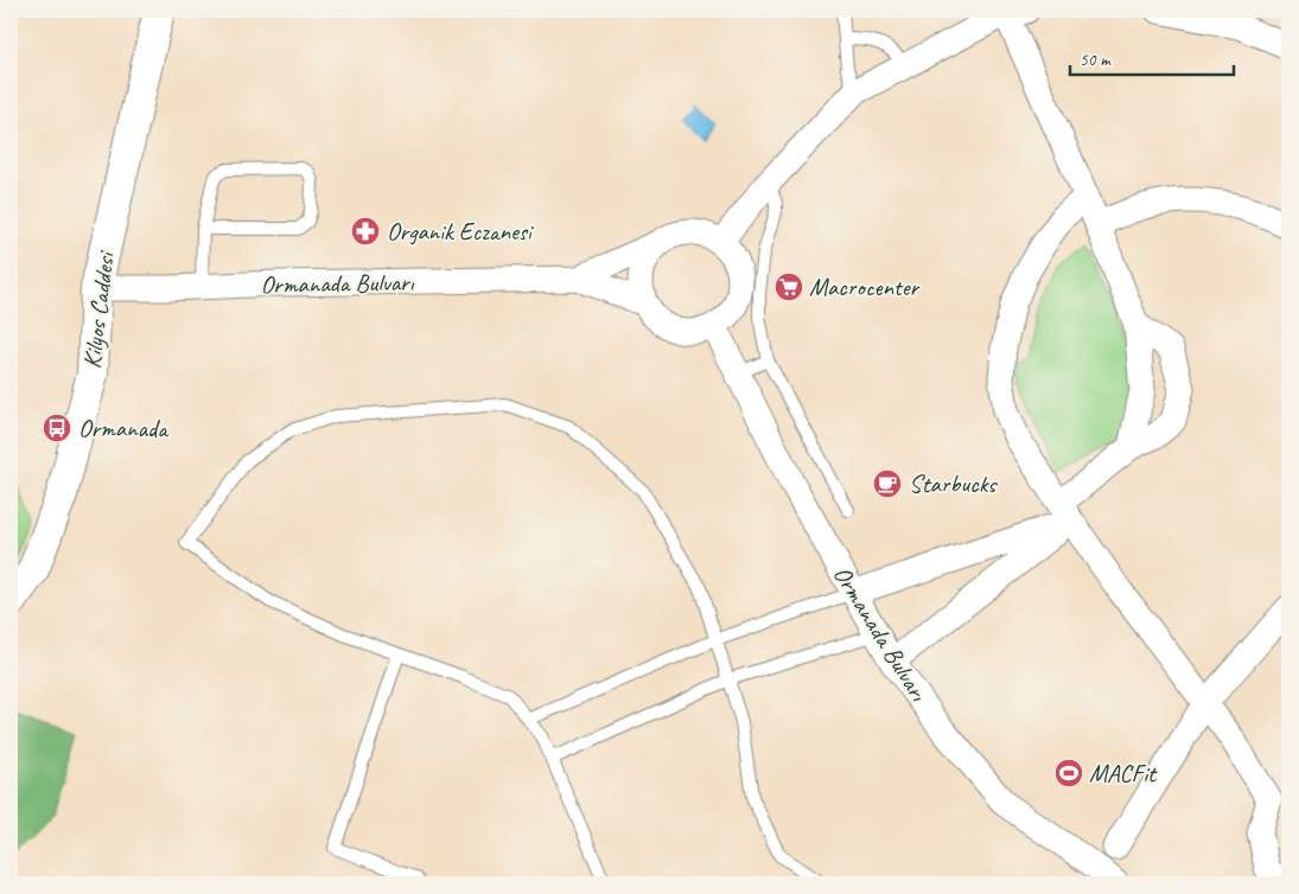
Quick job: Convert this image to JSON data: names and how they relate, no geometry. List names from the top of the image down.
{
  "streets": {
    "street": ["Ormanada Bulvarı", "Kilyos Caddesi"]
  },
  "crossings": [
    ["Ormanada Bulvarı", "Kilyos Caddesi"]
  ],
  "places": {
    "pharmacy": ["Organik Eczanesi"],
    "supermarket": ["Macrocenter"],
    "bus stop": ["Ormanada"],
    "cafe": ["Starbucks"],
    "sports": ["MACFit"]
  },
  "scale_bar": "50 m"
}
